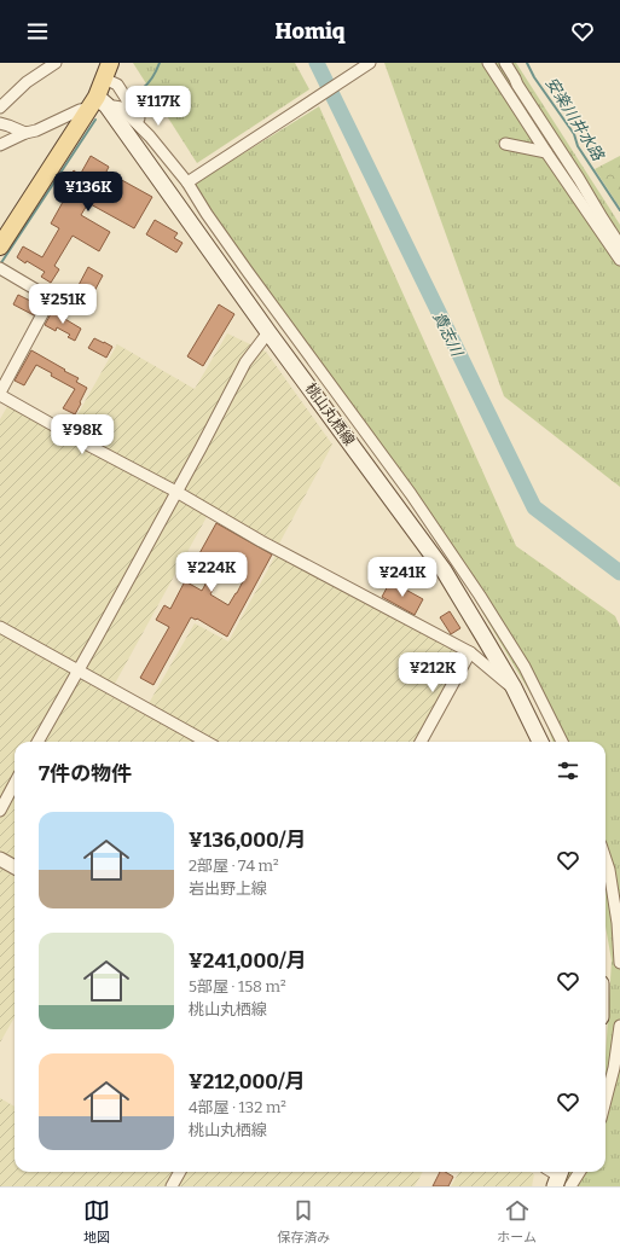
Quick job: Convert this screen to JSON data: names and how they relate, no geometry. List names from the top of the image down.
{
  "streets": {
    "main road": ["桃山丸栖線"]
  },
  "water": ["安楽川井水路", "貴志川"],
  "page": {
    "header": "Homiq",
    "price": [
      "¥117K",
      "¥136K",
      "¥251K",
      "¥98K",
      "¥224K",
      "¥241K",
      "¥212K"
    ],
    "heading": "7件の物件",
    "list": [
      {
        "name": "¥136,000/月",
        "note": "2部屋 · 74 m² · 岩出野上線"
      },
      {
        "name": "¥241,000/月",
        "note": "5部屋 · 158 m² · 桃山丸栖線"
      },
      {
        "name": "¥212,000/月",
        "note": "4部屋 · 132 m² · 桃山丸栖線"
      }
    ],
    "tabs": ["地図", "保存済み", "ホーム"]
  }
}
